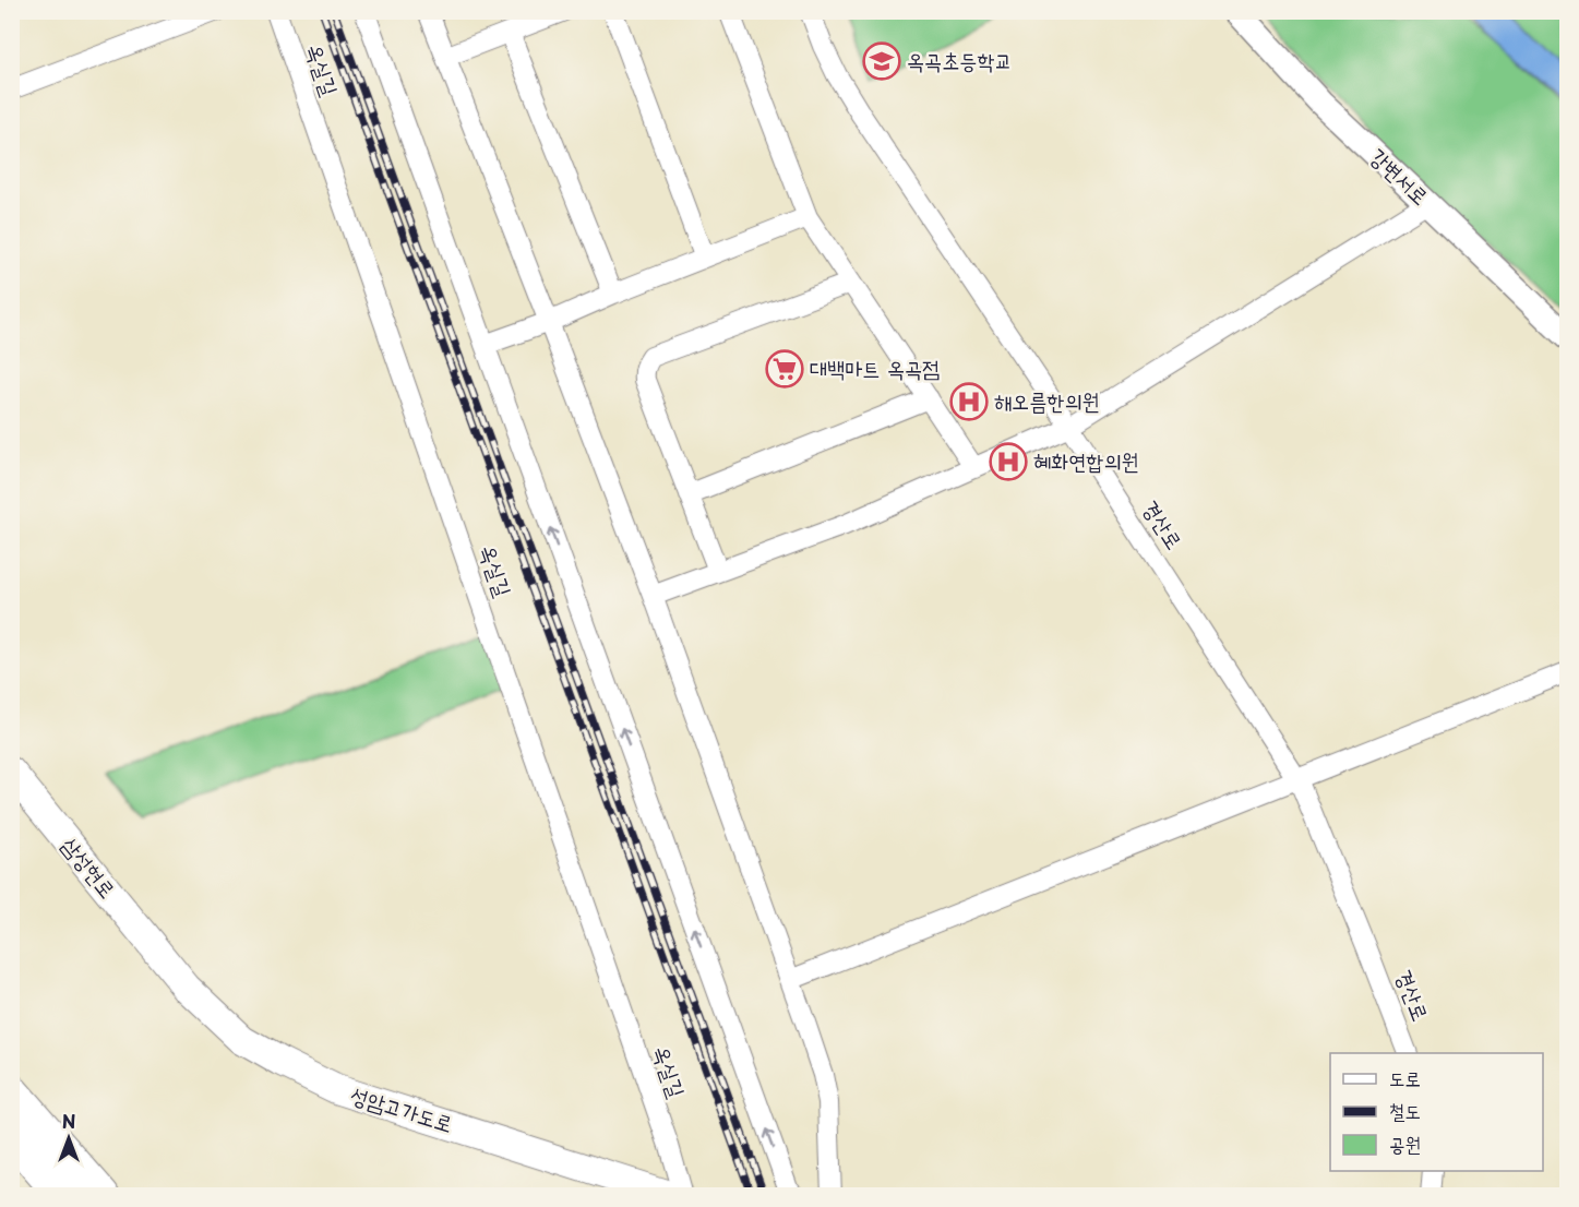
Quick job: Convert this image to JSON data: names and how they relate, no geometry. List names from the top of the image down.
{
  "streets": {
    "main road": ["삼성현로", "성암고가도로"],
    "street": ["옥실길", "강변서로", "경산로"]
  },
  "crossings": [
    ["삼성현로", "성암고가도로"]
  ],
  "places": {
    "school or university": ["옥곡초등학교"],
    "supermarket": ["대백마트 옥곡점"],
    "hospital": ["해오름한의원", "혜화연합의원"]
  },
  "legend": ["도로", "철도", "공원"],
  "north": "top"
}
